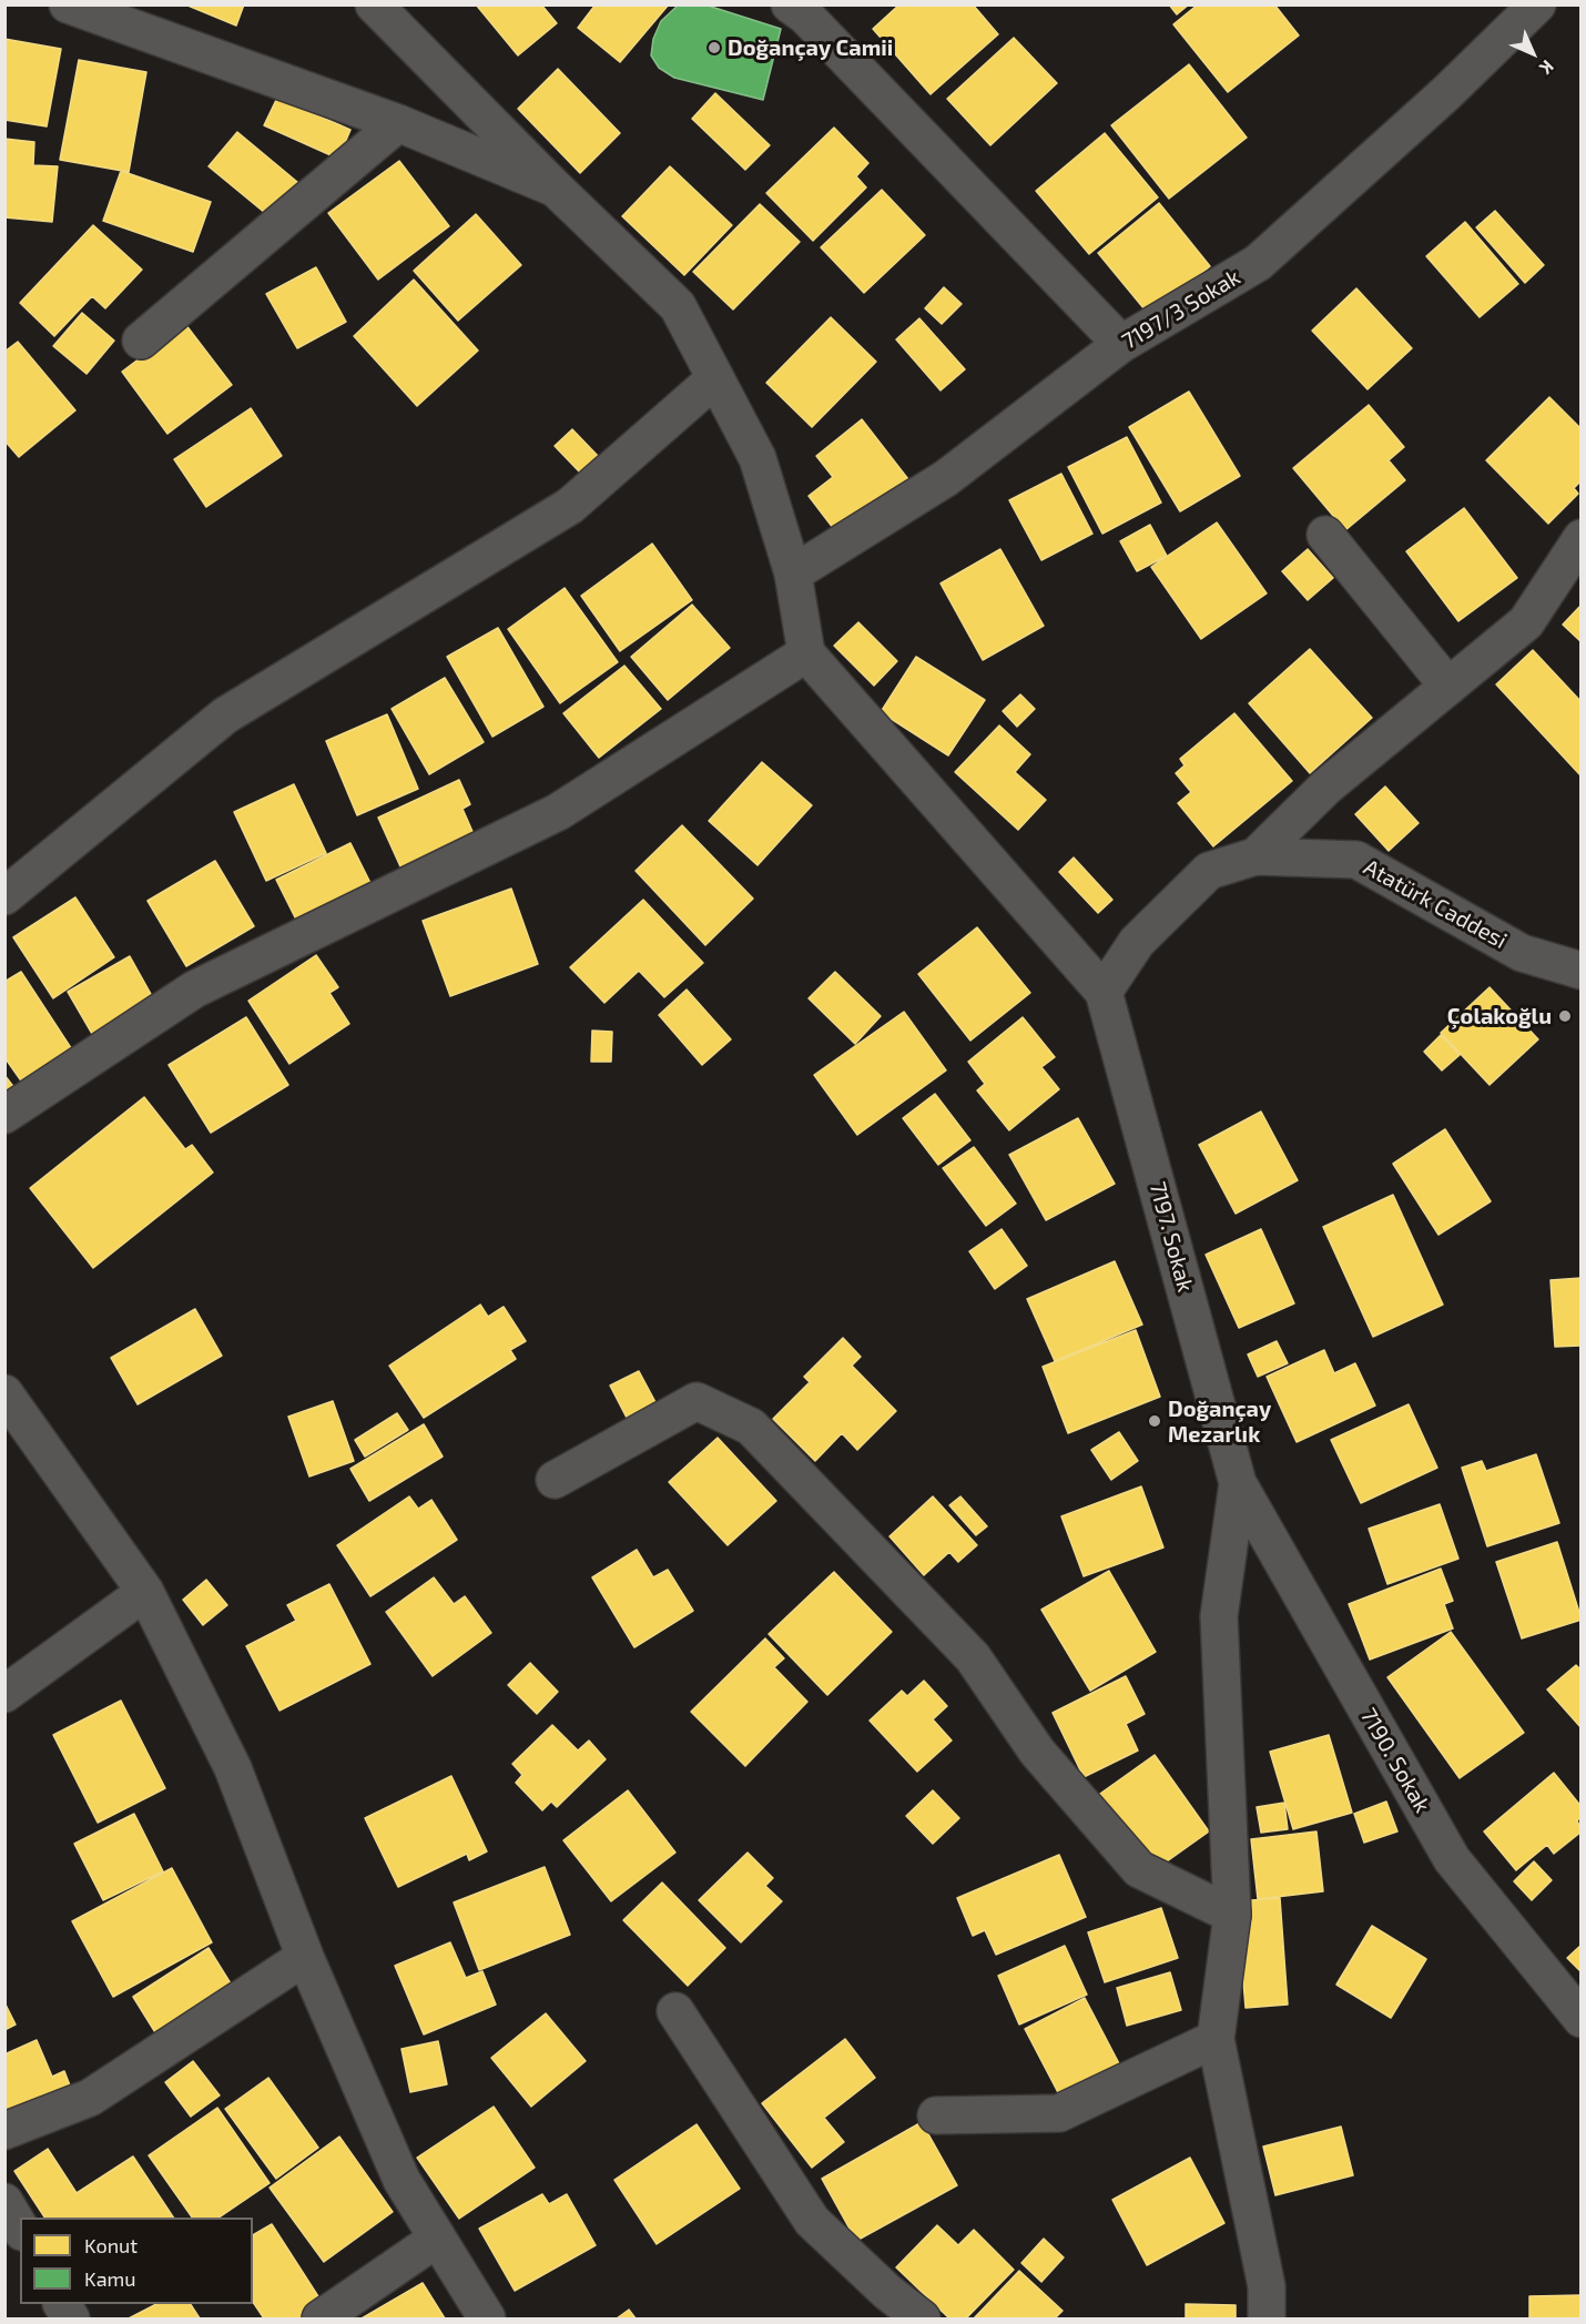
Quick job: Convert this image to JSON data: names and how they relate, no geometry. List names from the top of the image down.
{
  "streets": {
    "street": [
      "7197/3 Sokak",
      "Atatürk Caddesi",
      "7197. Sokak",
      "7190. Sokak"
    ]
  },
  "crossings": [
    ["Atatürk Caddesi", "7197. Sokak"],
    ["7197. Sokak", "7190. Sokak"]
  ],
  "places": ["Doğançay Camii", "Çolakoğlu", "Doğançay Mezarlık"],
  "legend": ["Konut", "Kamu"],
  "north": "bottom right"
}
